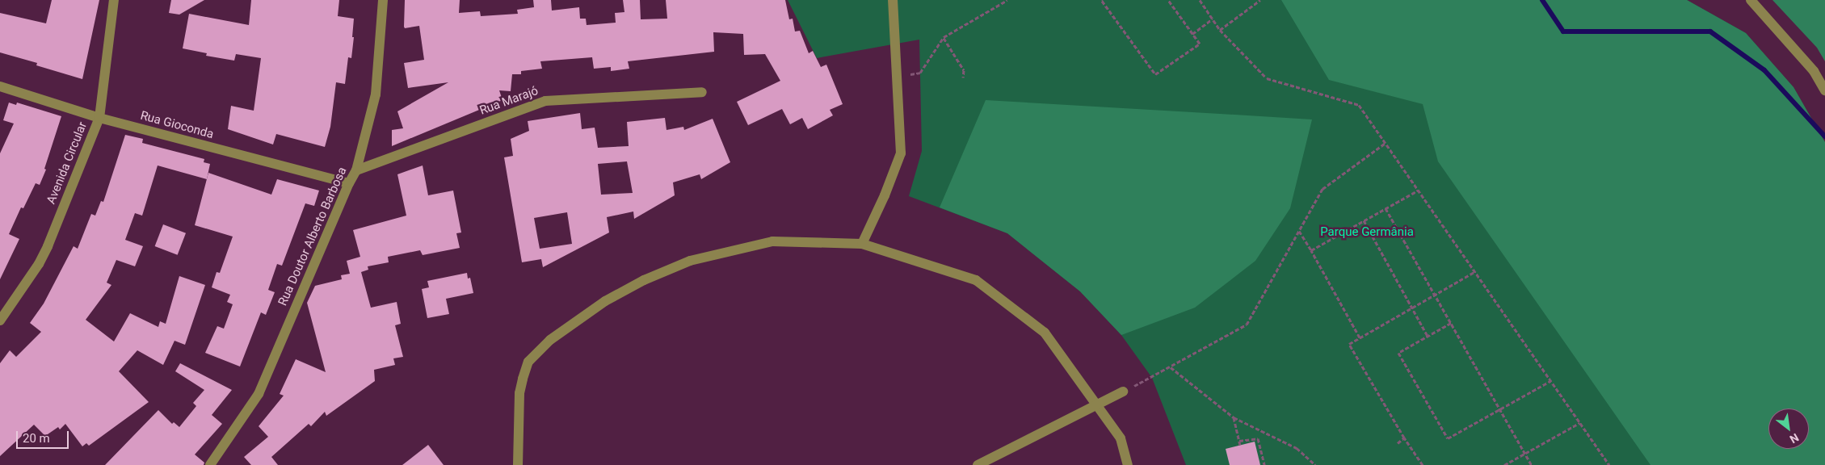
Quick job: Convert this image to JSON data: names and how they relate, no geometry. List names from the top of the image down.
{
  "streets": {
    "street": [
      "Rua Marajó",
      "Rua Gioconda",
      "Avenida Circular",
      "Rua Doutor Alberto Barbosa"
    ]
  },
  "crossings": [
    ["Rua Marajó", "Rua Doutor Alberto Barbosa"],
    ["Rua Gioconda", "Avenida Circular"],
    ["Rua Gioconda", "Rua Doutor Alberto Barbosa"]
  ],
  "parks": ["Parque Germânia"],
  "scale_bar": "20 m",
  "north": "bottom right"
}
